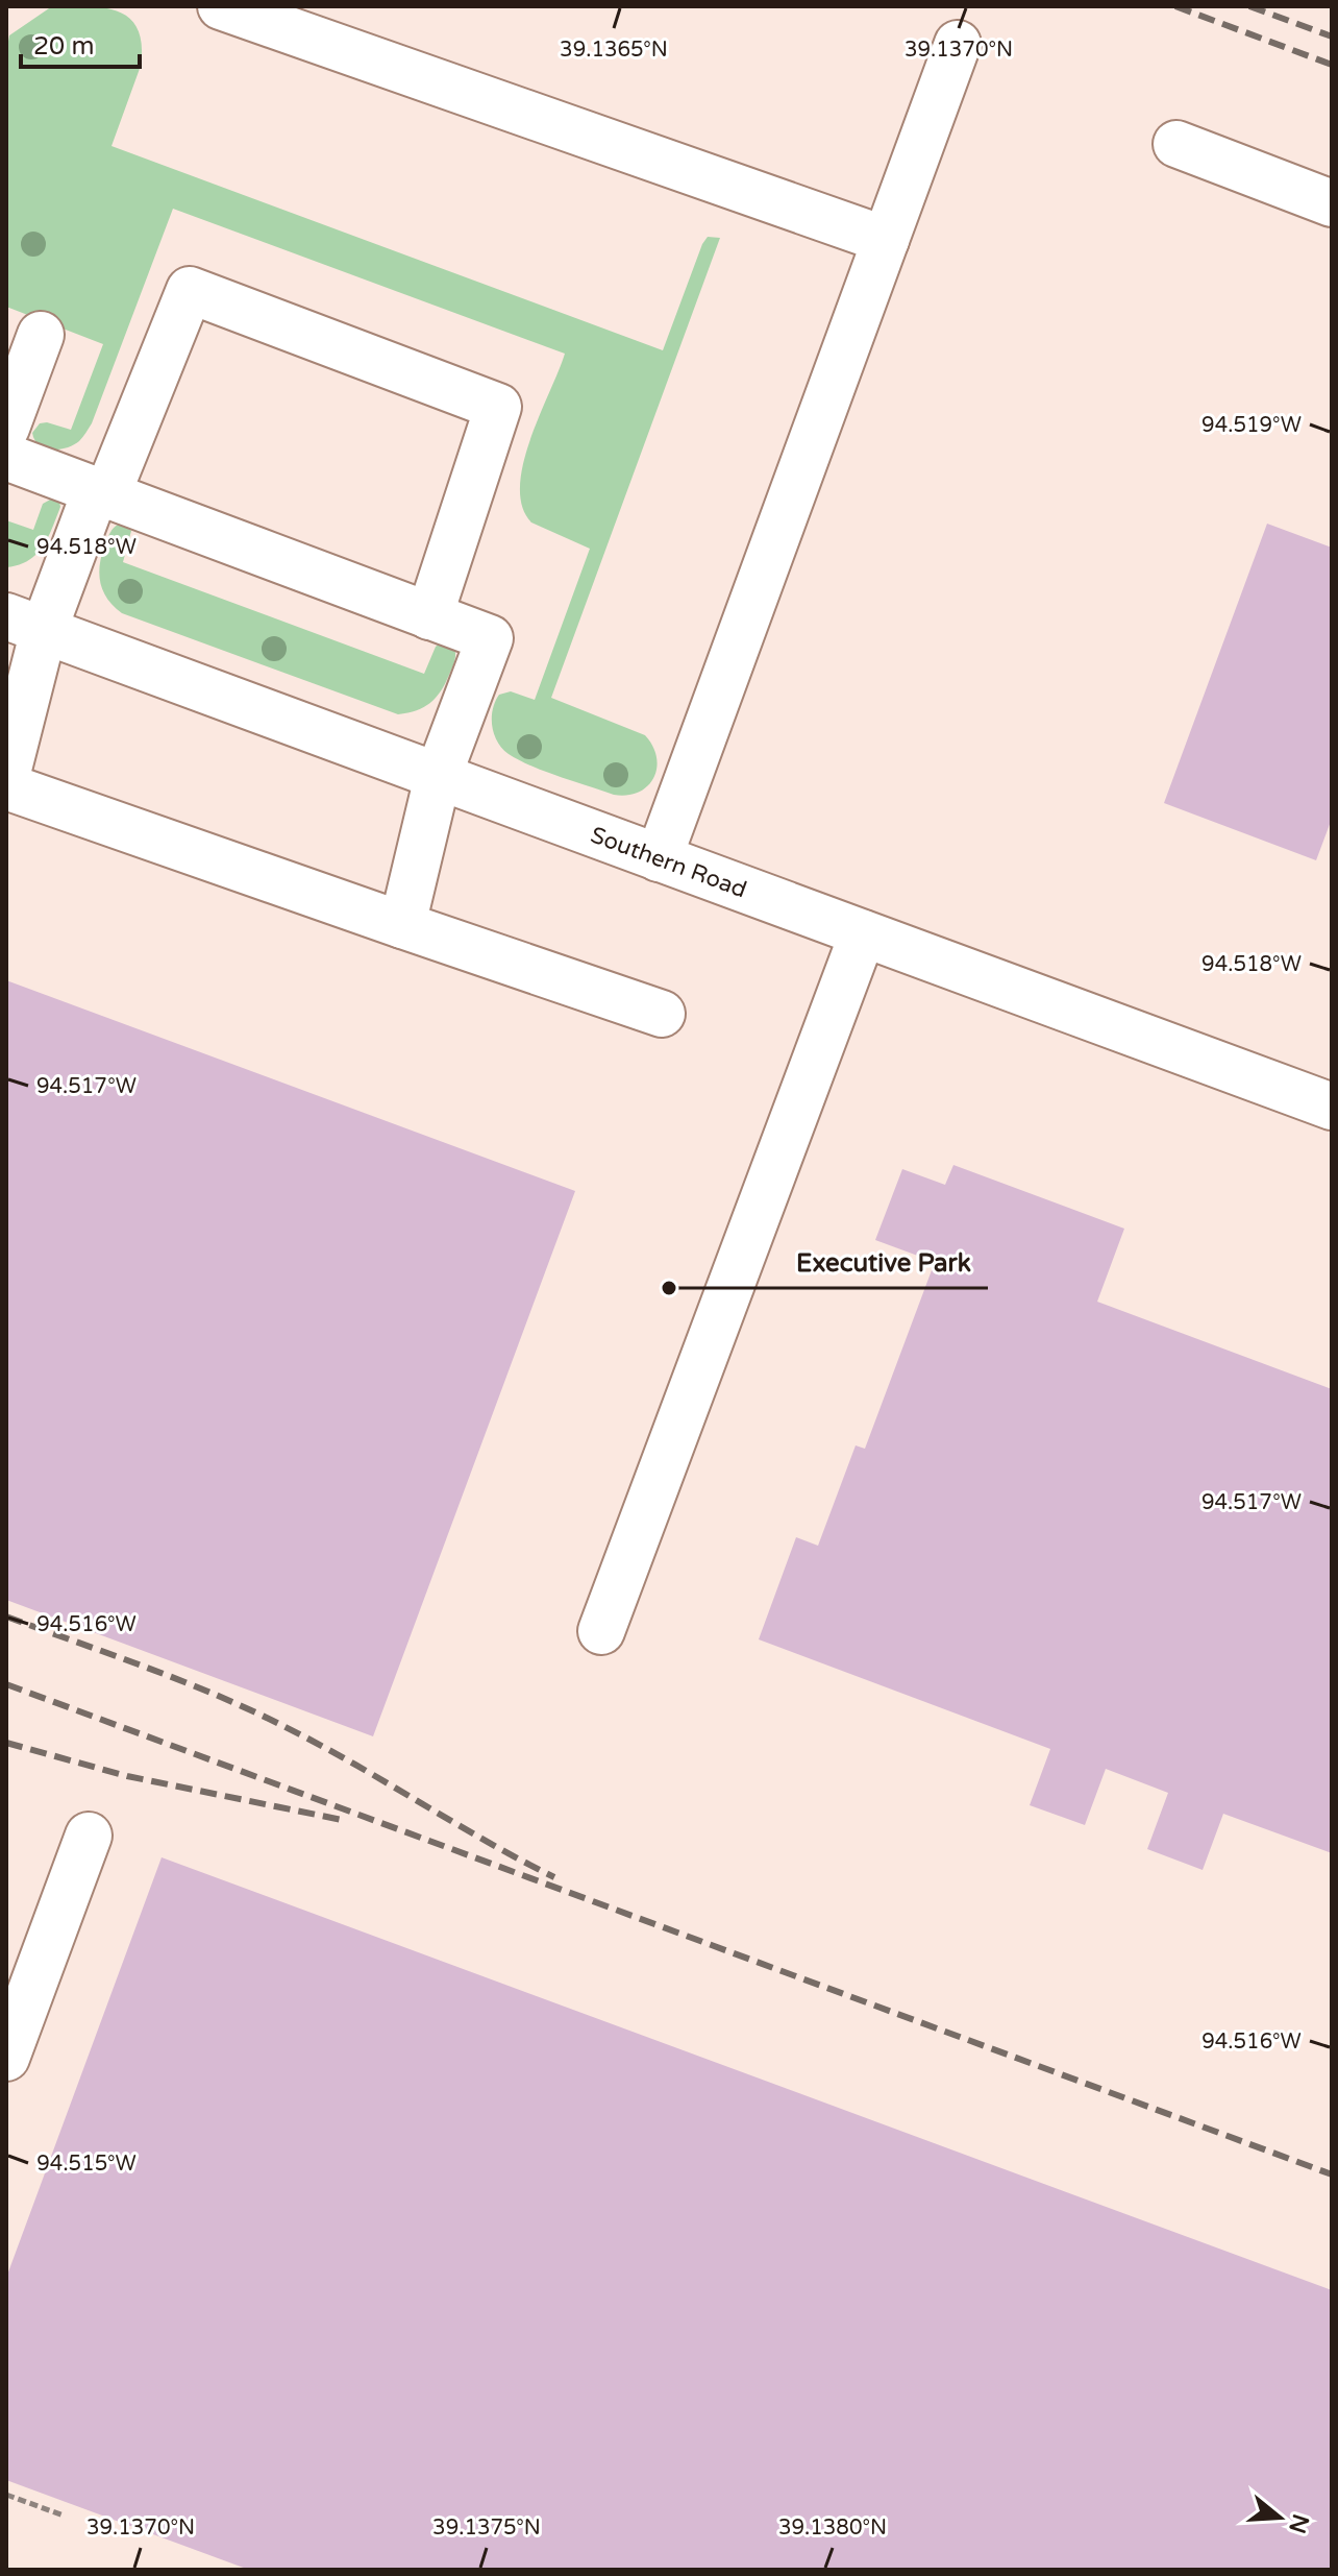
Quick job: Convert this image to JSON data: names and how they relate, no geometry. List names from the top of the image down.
{
  "streets": {
    "street": ["Southern Road"]
  },
  "places": ["Executive Park"],
  "scale_bar": "20 m",
  "north": "right",
  "coordinates": [
    "39.1365°N",
    "39.1370°N",
    "94.519°W",
    "94.518°W",
    "94.517°W",
    "94.516°W",
    "94.515°W",
    "39.1375°N",
    "39.1380°N"
  ]
}
